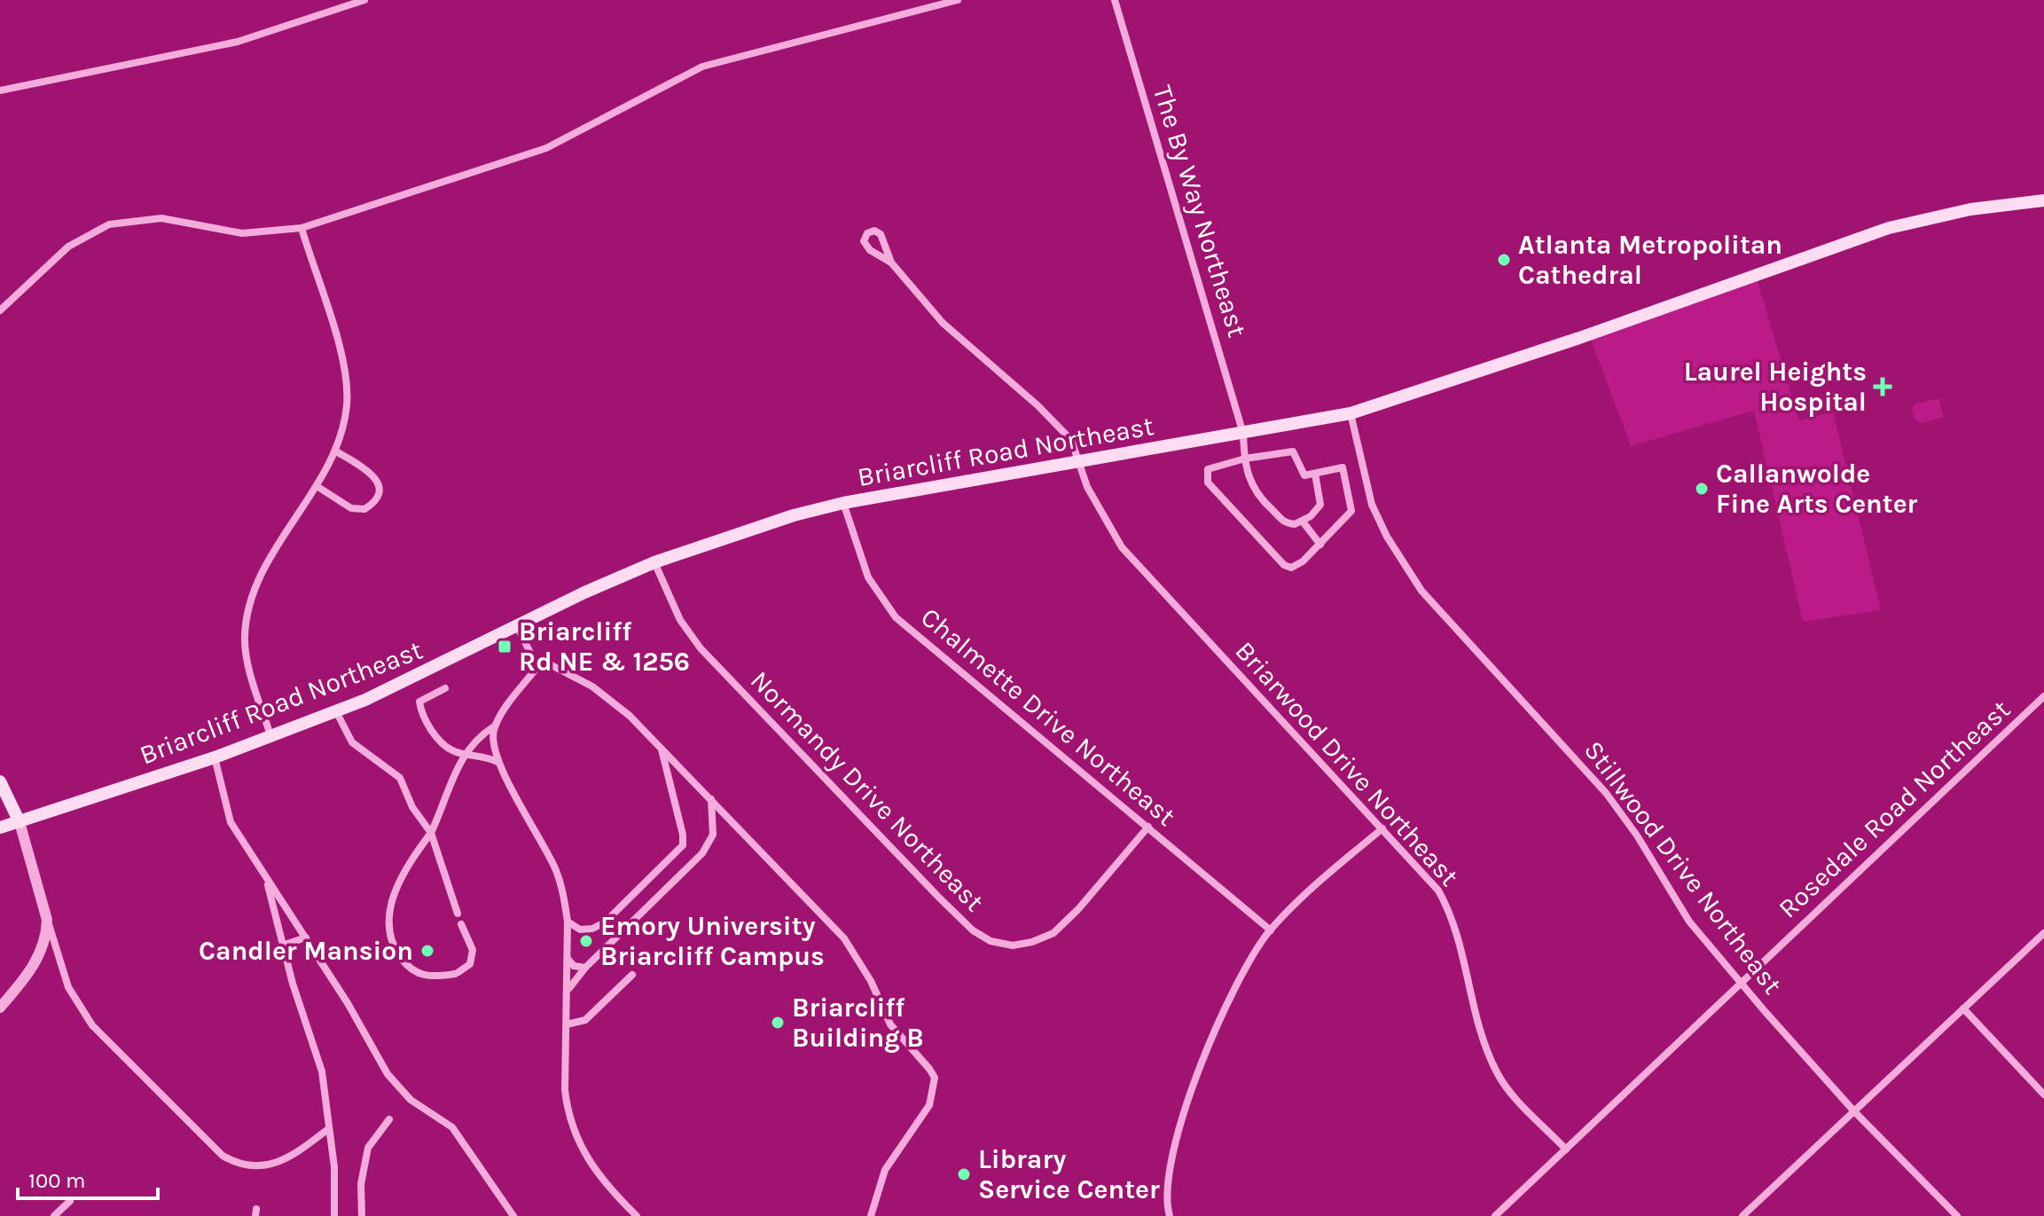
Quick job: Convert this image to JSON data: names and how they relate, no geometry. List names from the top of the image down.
{
  "streets": {
    "main road": ["Briarcliff Road Northeast"],
    "street": [
      "The By Way Northeast",
      "Chalmette Drive Northeast",
      "Briarwood Drive Northeast",
      "Normandy Drive Northeast",
      "Rosedale Road Northeast",
      "Stillwood Drive Northeast"
    ]
  },
  "crossings": [
    ["The By Way Northeast", "Briarcliff Road Northeast"],
    ["Briarcliff Road Northeast", "Chalmette Drive Northeast"],
    ["Briarcliff Road Northeast", "Briarwood Drive Northeast"],
    ["Briarcliff Road Northeast", "Normandy Drive Northeast"],
    ["Briarcliff Road Northeast", "Stillwood Drive Northeast"],
    ["Chalmette Drive Northeast", "Normandy Drive Northeast"],
    ["Briarwood Drive Northeast", "Rosedale Road Northeast"],
    ["Rosedale Road Northeast", "Stillwood Drive Northeast"]
  ],
  "places": {
    "other": [
      "Atlanta Metropolitan Cathedral",
      "Callanwolde Fine Arts Center",
      "Emory University Briarcliff Campus",
      "Candler Mansion",
      "Briarcliff Building B",
      "Library Service Center"
    ],
    "health": ["Laurel Heights Hospital"],
    "transit": ["Briarcliff Rd NE & 1256"]
  },
  "scale_bar": "100 m"
}
